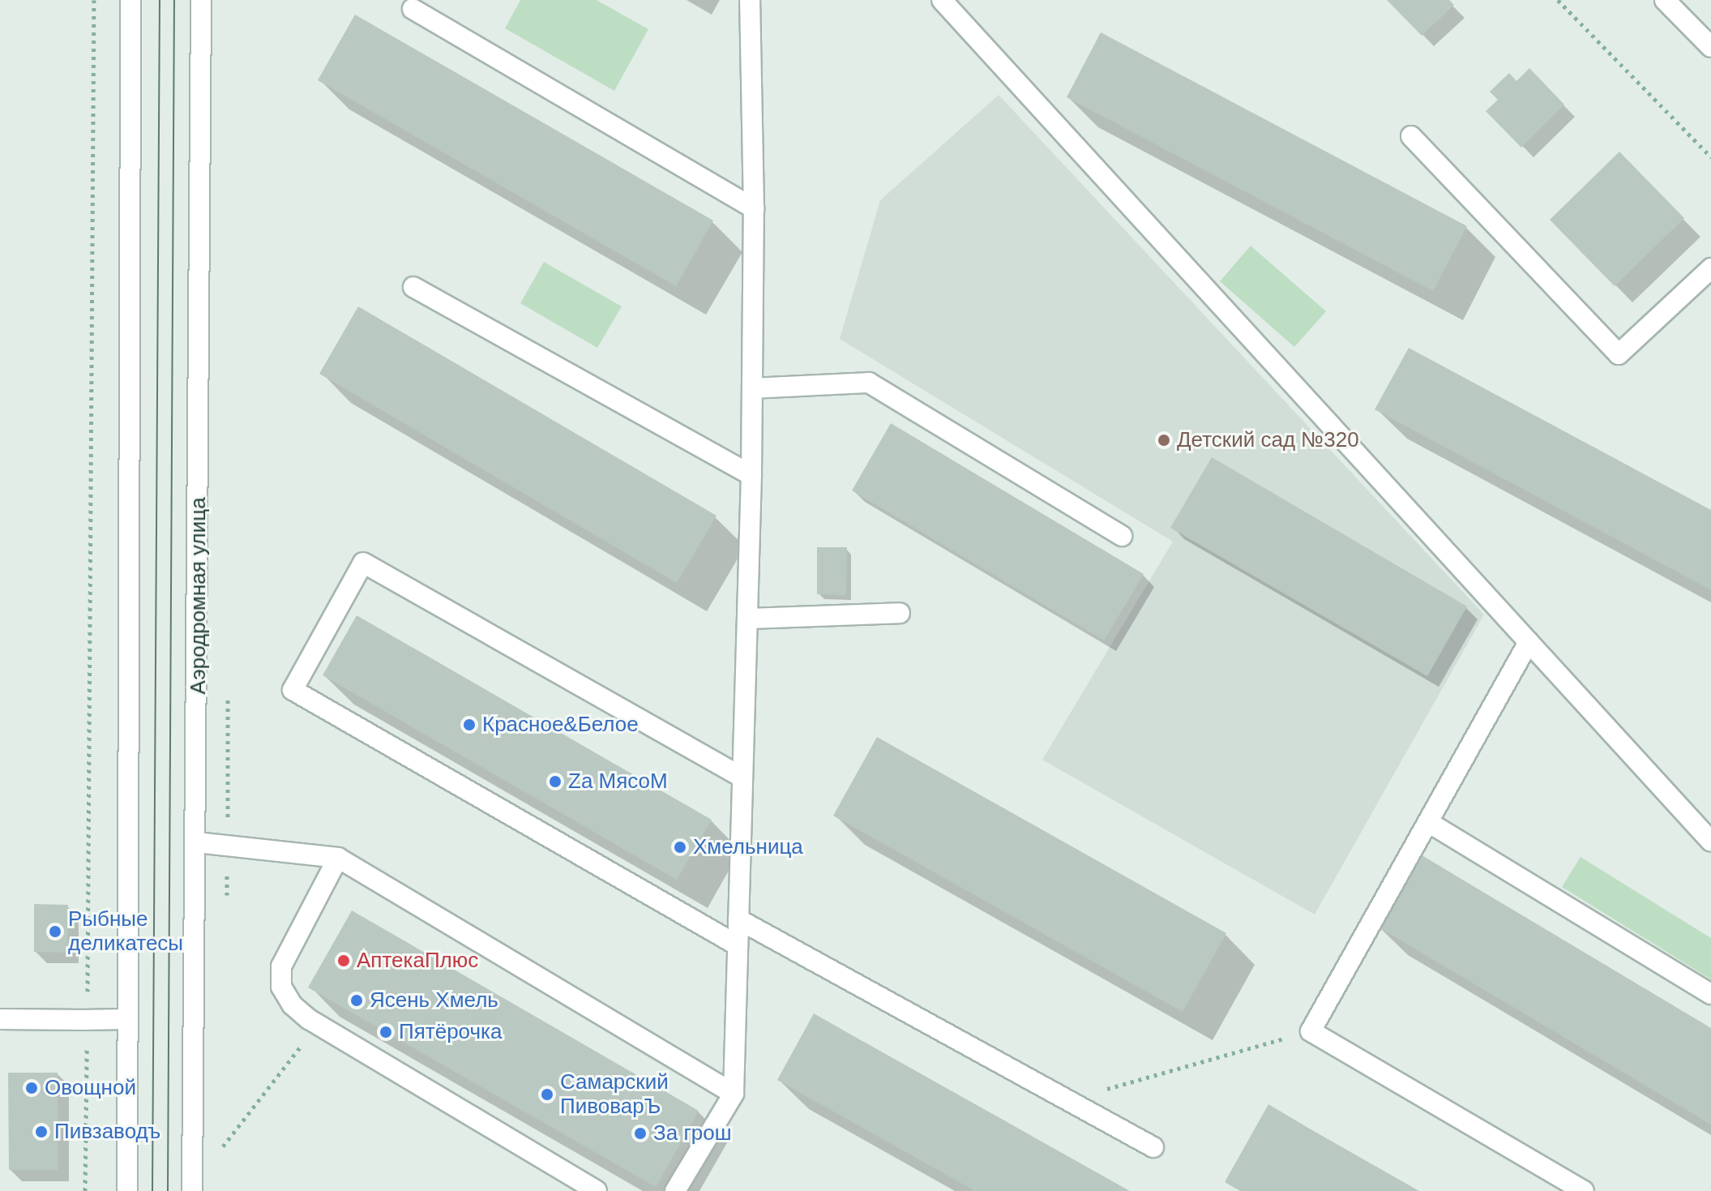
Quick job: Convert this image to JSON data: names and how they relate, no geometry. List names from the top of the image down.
{
  "streets": {
    "main road": ["Аэродромная улица"]
  },
  "places": [
    "Детский сад №320",
    "Красное&Белое",
    "Za МясоМ",
    "Хмельница",
    "Рыбные деликатесы",
    "АптекаПлюс",
    "Ясень Хмель",
    "Пятёрочка",
    "Овощной",
    "Самарский ПивоварЪ",
    "Пивзаводъ",
    "За грош"
  ]
}
